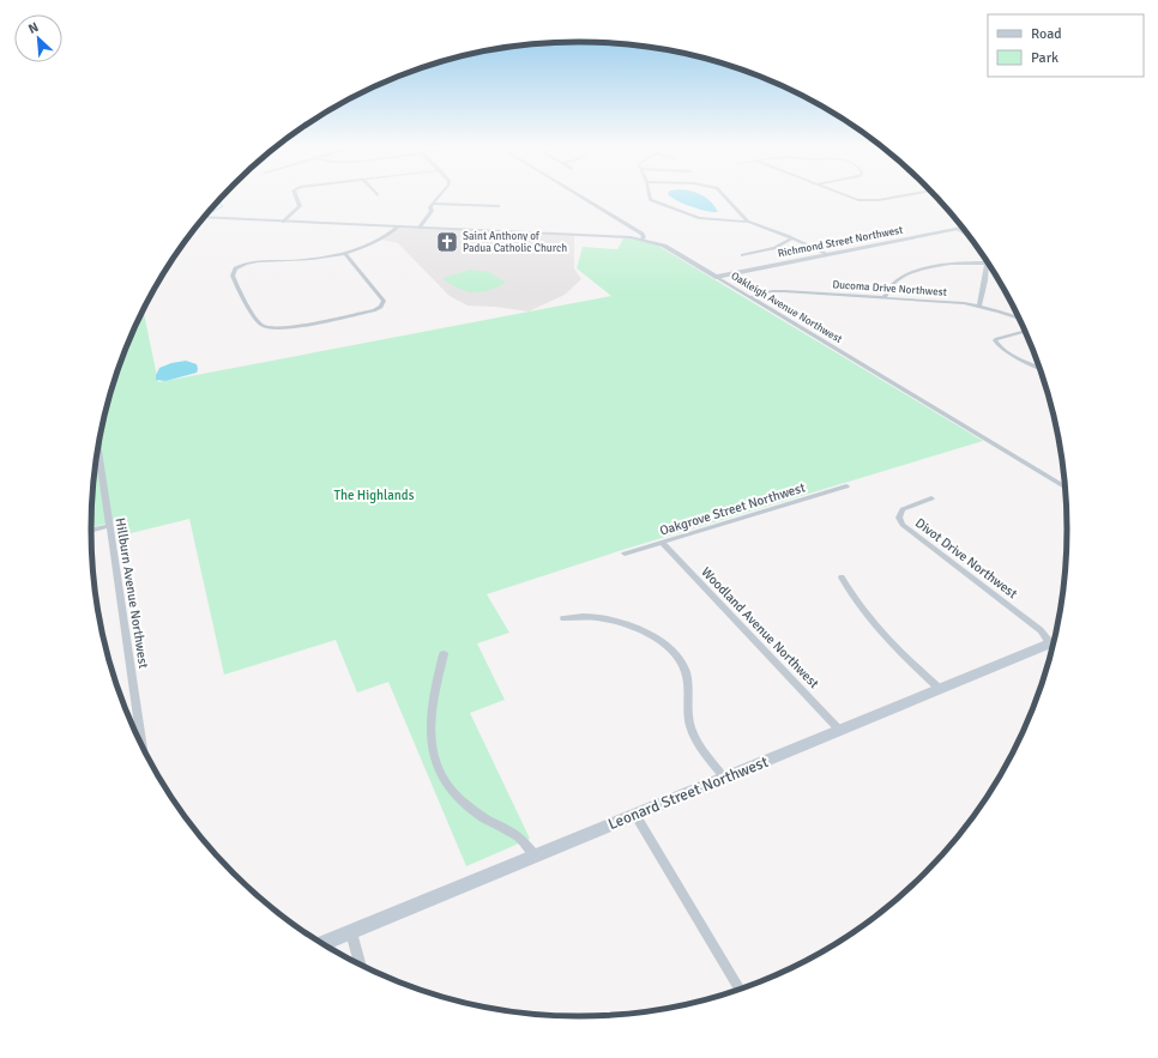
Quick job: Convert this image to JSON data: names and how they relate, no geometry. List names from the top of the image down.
{
  "streets": {
    "main road": ["Leonard Street Northwest"],
    "street": [
      "Richmond Street Northwest",
      "Ducoma Drive Northwest",
      "Oakleigh Avenue Northwest",
      "Oakgrove Street Northwest",
      "Divot Drive Northwest",
      "Hillburn Avenue Northwest",
      "Woodland Avenue Northwest"
    ]
  },
  "crossings": [
    ["Richmond Street Northwest", "Oakleigh Avenue Northwest"],
    ["Ducoma Drive Northwest", "Oakleigh Avenue Northwest"],
    ["Oakgrove Street Northwest", "Woodland Avenue Northwest"],
    ["Woodland Avenue Northwest", "Leonard Street Northwest"]
  ],
  "parks": ["The Highlands"],
  "places": {
    "church": ["Saint Anthony of Padua Catholic Church"]
  },
  "legend": ["Road", "Park"],
  "north": "top left"
}
